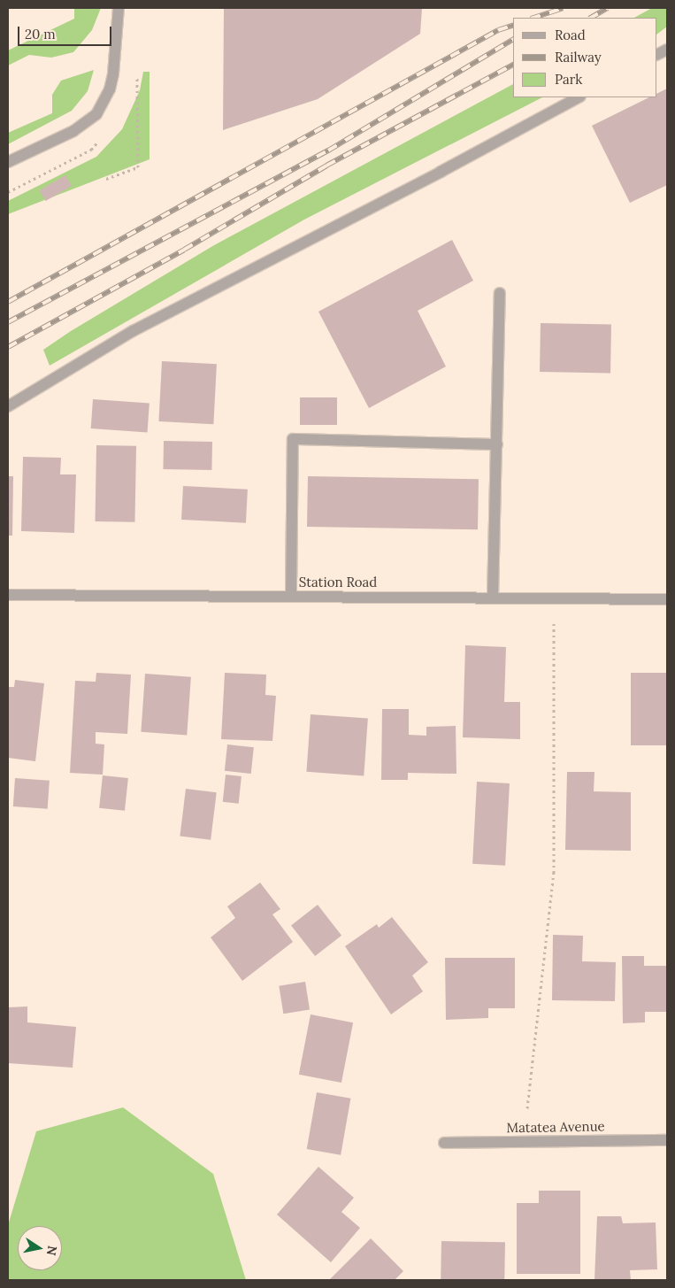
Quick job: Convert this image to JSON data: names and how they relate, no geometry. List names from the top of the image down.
{
  "streets": {
    "street": ["Station Road", "Matatea Avenue"]
  },
  "legend": ["Road", "Railway", "Park"],
  "scale_bar": "20 m",
  "north": "right"
}
